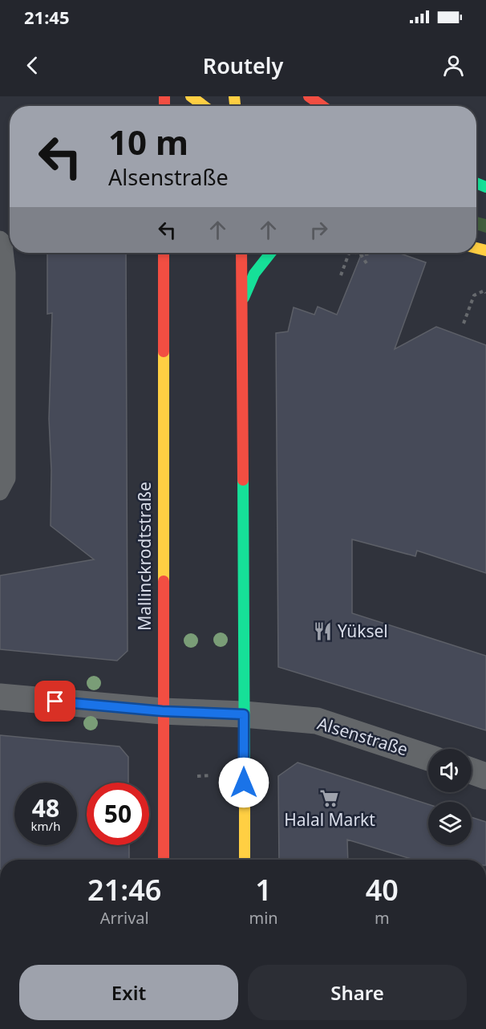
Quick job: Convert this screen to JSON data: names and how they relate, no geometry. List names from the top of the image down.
{
  "streets": {
    "main road": ["Mallinckrodtstraße"],
    "street": ["Alsenstraße"]
  },
  "crossings": [
    ["Mallinckrodtstraße", "Alsenstraße"]
  ],
  "places": {
    "restaurant": ["Yüksel"],
    "supermarket": ["Halal Markt"]
  },
  "page": {
    "status": "21:45",
    "header": "Routely",
    "turn": ["10 m", "Alsenstraße"],
    "speed": "48 km/h",
    "limit": "50",
    "eta": [
      "21:46",
      "Arrival",
      "1",
      "min",
      "40",
      "m"
    ],
    "buttons": ["Exit", "Share"]
  }
}
